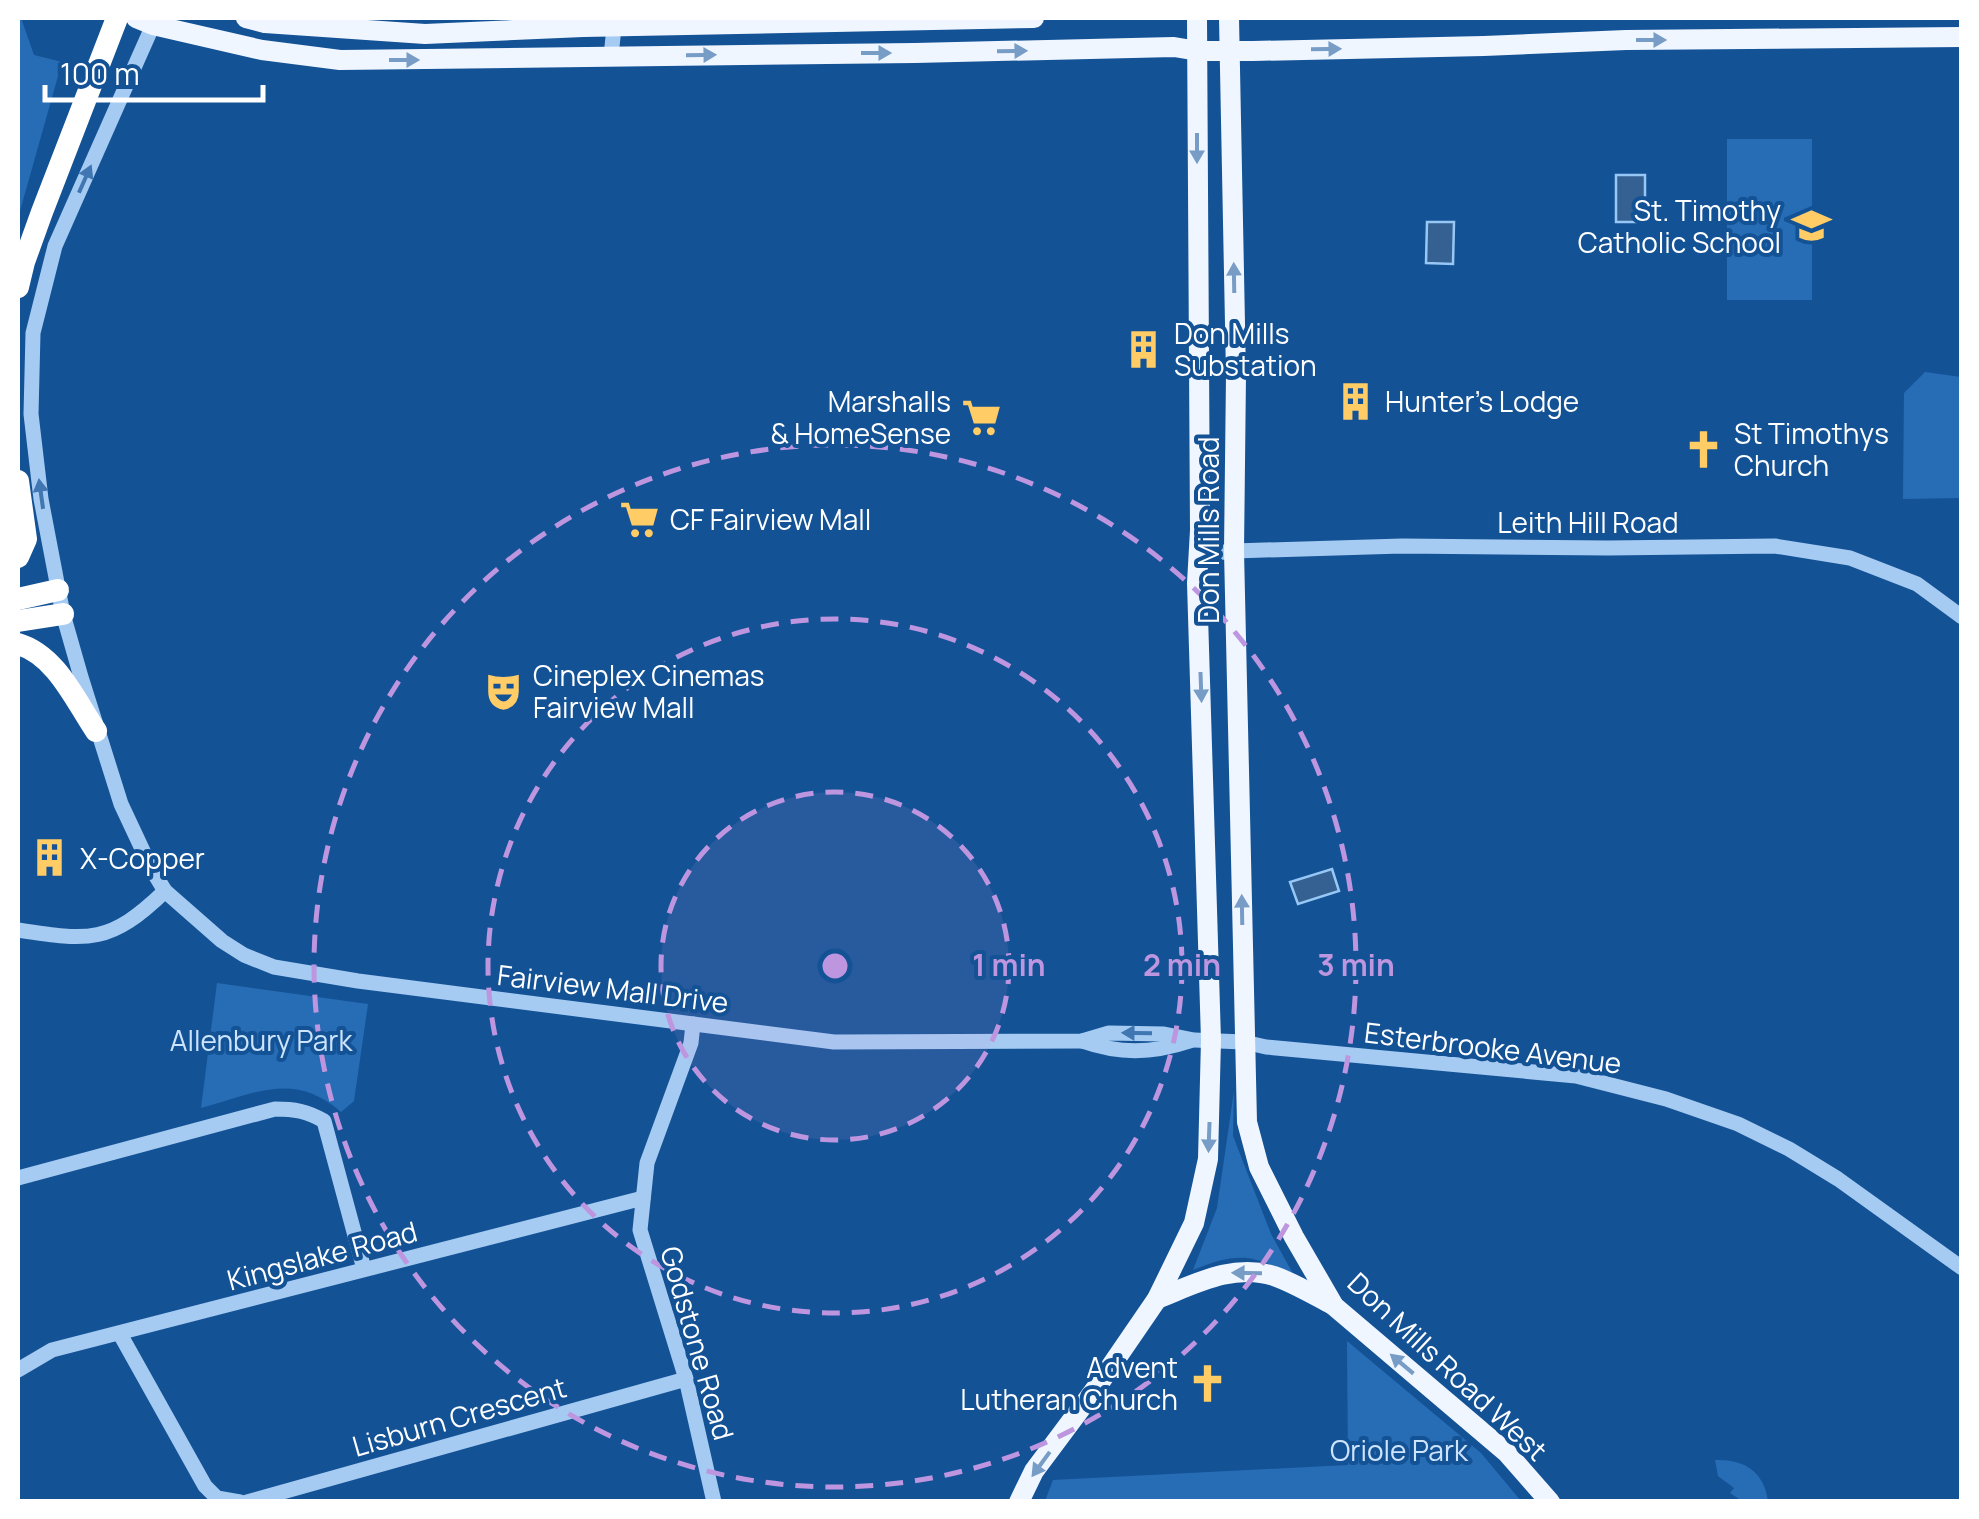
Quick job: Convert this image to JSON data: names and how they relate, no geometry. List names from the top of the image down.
{
  "streets": {
    "main road": ["Don Mills Road", "Don Mills Road West"],
    "street": [
      "Leith Hill Road",
      "Fairview Mall Drive",
      "Esterbrooke Avenue",
      "Kingslake Road",
      "Godstone Road",
      "Lisburn Crescent"
    ]
  },
  "crossings": [
    ["Leith Hill Road", "Don Mills Road"],
    ["Don Mills Road", "Fairview Mall Drive"],
    ["Don Mills Road", "Esterbrooke Avenue"],
    ["Don Mills Road", "Don Mills Road West"],
    ["Fairview Mall Drive", "Esterbrooke Avenue"],
    ["Fairview Mall Drive", "Godstone Road"],
    ["Esterbrooke Avenue", "Don Mills Road West"],
    ["Kingslake Road", "Godstone Road"],
    ["Kingslake Road", "Lisburn Crescent"],
    ["Godstone Road", "Lisburn Crescent"]
  ],
  "one_way": ["Don Mills Road West"],
  "parks": ["Allenbury Park", "Oriole Park"],
  "places": {
    "school or university": ["St. Timothy Catholic School"],
    "building": ["Don Mills Substation", "Hunter's Lodge", "X-Copper"],
    "supermarket": ["Marshalls & HomeSense", "CF Fairview Mall"],
    "church": ["St Timothys Church", "Advent Lutheran Church"],
    "theatre": ["Cineplex Cinemas Fairview Mall"]
  },
  "scale_bar": "100 m",
  "rings": ["1 min", "2 min", "3 min"]
}
